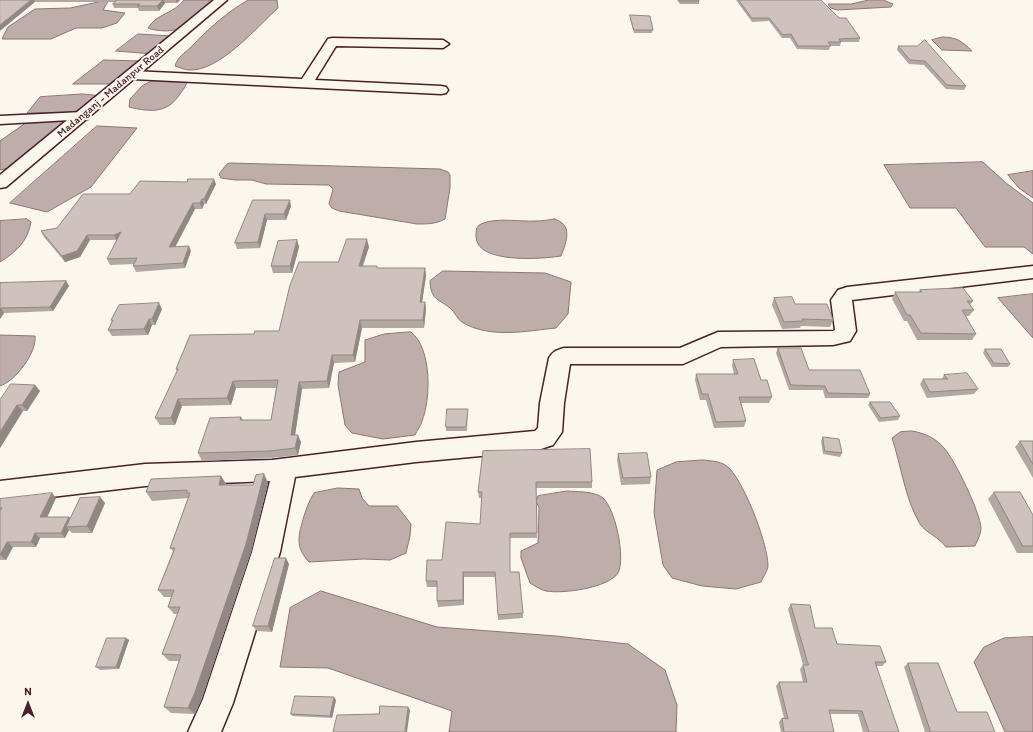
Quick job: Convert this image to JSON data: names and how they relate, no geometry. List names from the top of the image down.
{
  "streets": {
    "street": ["Madanganj - Madanpur Road"]
  },
  "north": "top"
}
